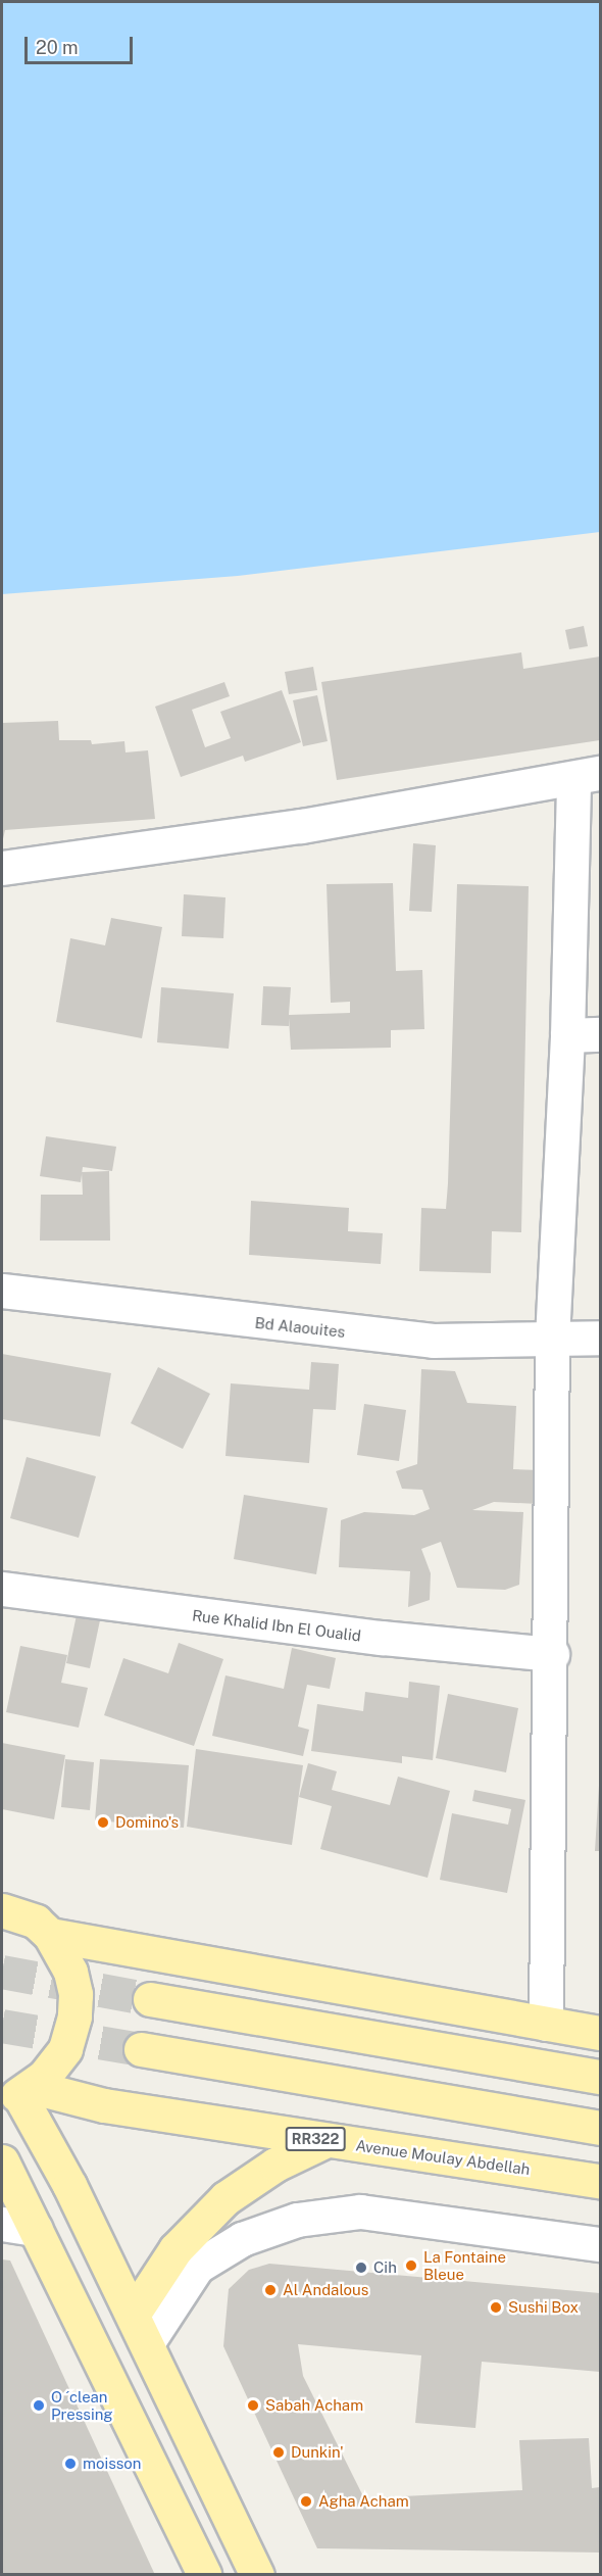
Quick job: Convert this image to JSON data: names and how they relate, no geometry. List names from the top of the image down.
{
  "streets": {
    "main road": ["RR322", "Avenue Moulay Abdellah"],
    "street": ["Bd Alaouites", "Rue Khalid Ibn El Oualid"]
  },
  "places": [
    "Domino's",
    "La Fontaine Bleue",
    "Cih",
    "Al Andalous",
    "Sushi Box",
    "O ´clean Pressing",
    "Sabah Acham",
    "Dunkin'",
    "moisson",
    "Agha Acham"
  ],
  "scale_bar": "20 m"
}
